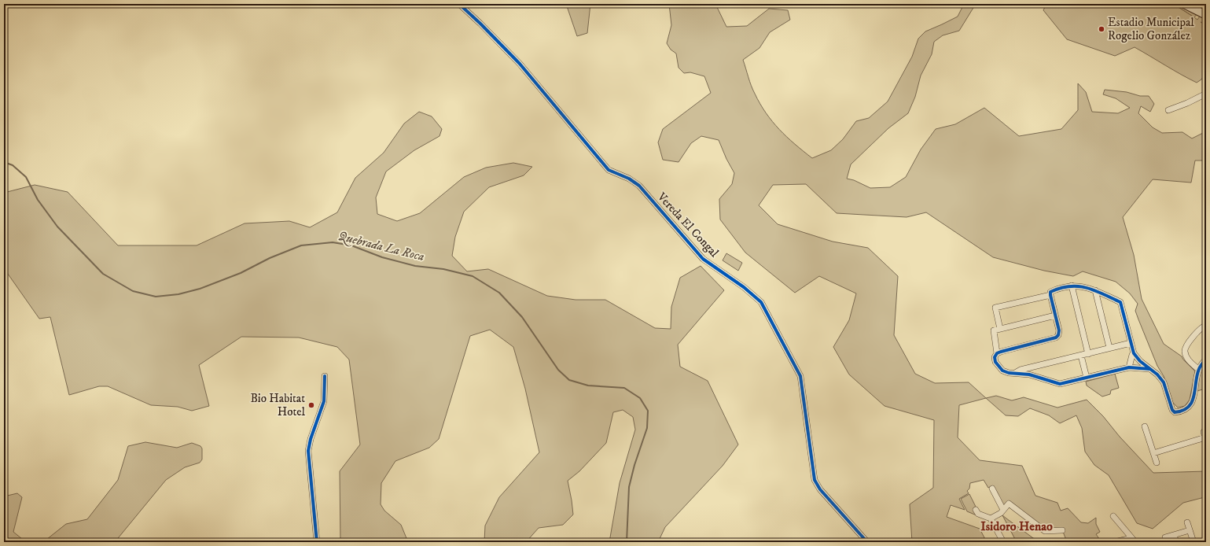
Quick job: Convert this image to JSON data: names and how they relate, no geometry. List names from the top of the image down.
{
  "streets": {
    "street": ["Vereda El Congal"]
  },
  "districts": ["Isidoro Henao"],
  "water": ["Quebrada La Roca"],
  "places": ["Estadio Municipal Rogelio González", "Bio Habitat Hotel"]
}
